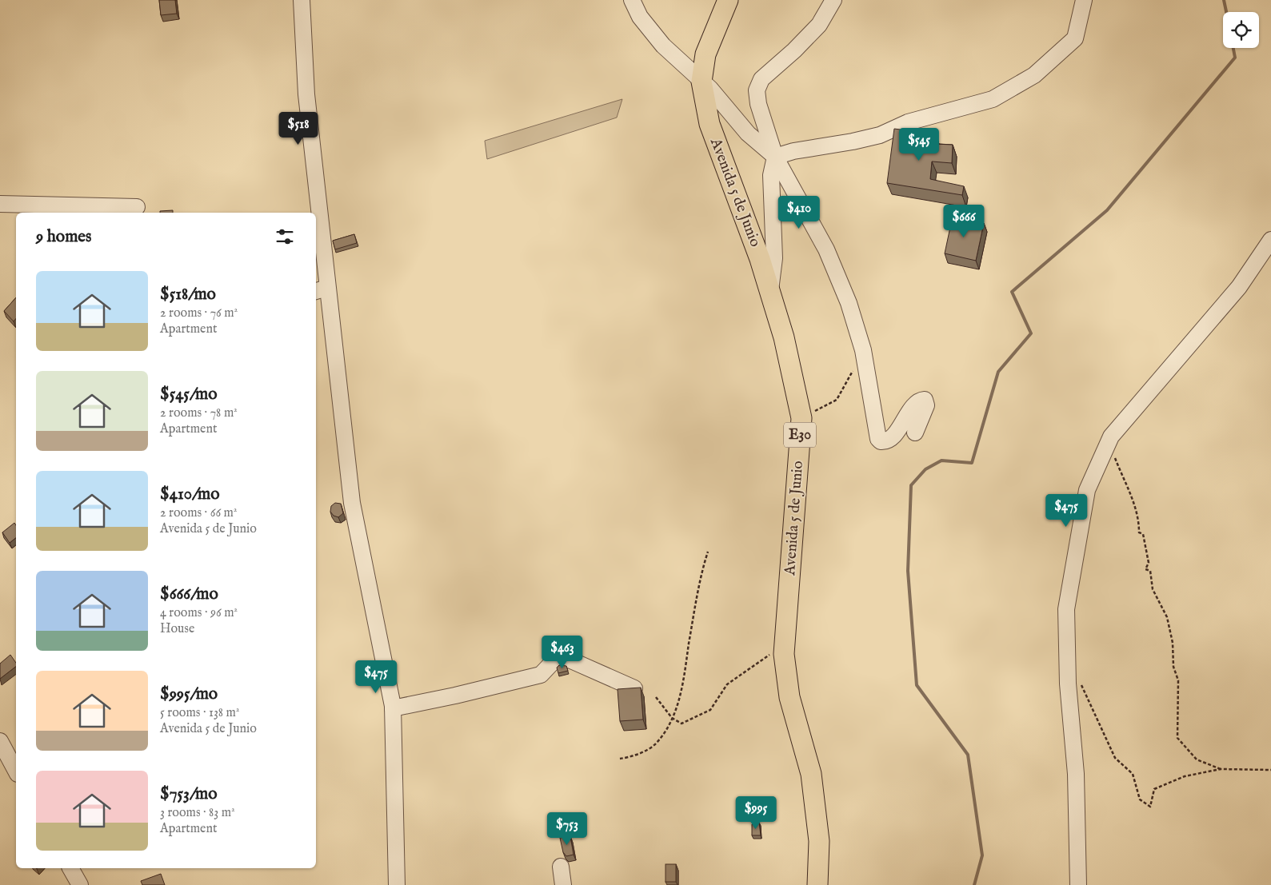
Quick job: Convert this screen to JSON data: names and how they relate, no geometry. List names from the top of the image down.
{
  "streets": {
    "main road": ["Avenida 5 de Junio", "E30"]
  },
  "page": {
    "price": [
      "$518",
      "$545",
      "$410",
      "$666",
      "$475",
      "$463",
      "$475",
      "$995",
      "$753"
    ],
    "heading": "9 homes",
    "list": [
      {
        "name": "$518/mo",
        "note": "2 rooms · 76 m² · Apartment"
      },
      {
        "name": "$545/mo",
        "note": "2 rooms · 78 m² · Apartment"
      },
      {
        "name": "$410/mo",
        "note": "2 rooms · 66 m² · Avenida 5 de Junio"
      },
      {
        "name": "$666/mo",
        "note": "4 rooms · 96 m² · House"
      },
      {
        "name": "$995/mo",
        "note": "5 rooms · 138 m² · Avenida 5 de Junio"
      },
      {
        "name": "$753/mo",
        "note": "3 rooms · 83 m² · Apartment"
      }
    ]
  }
}
